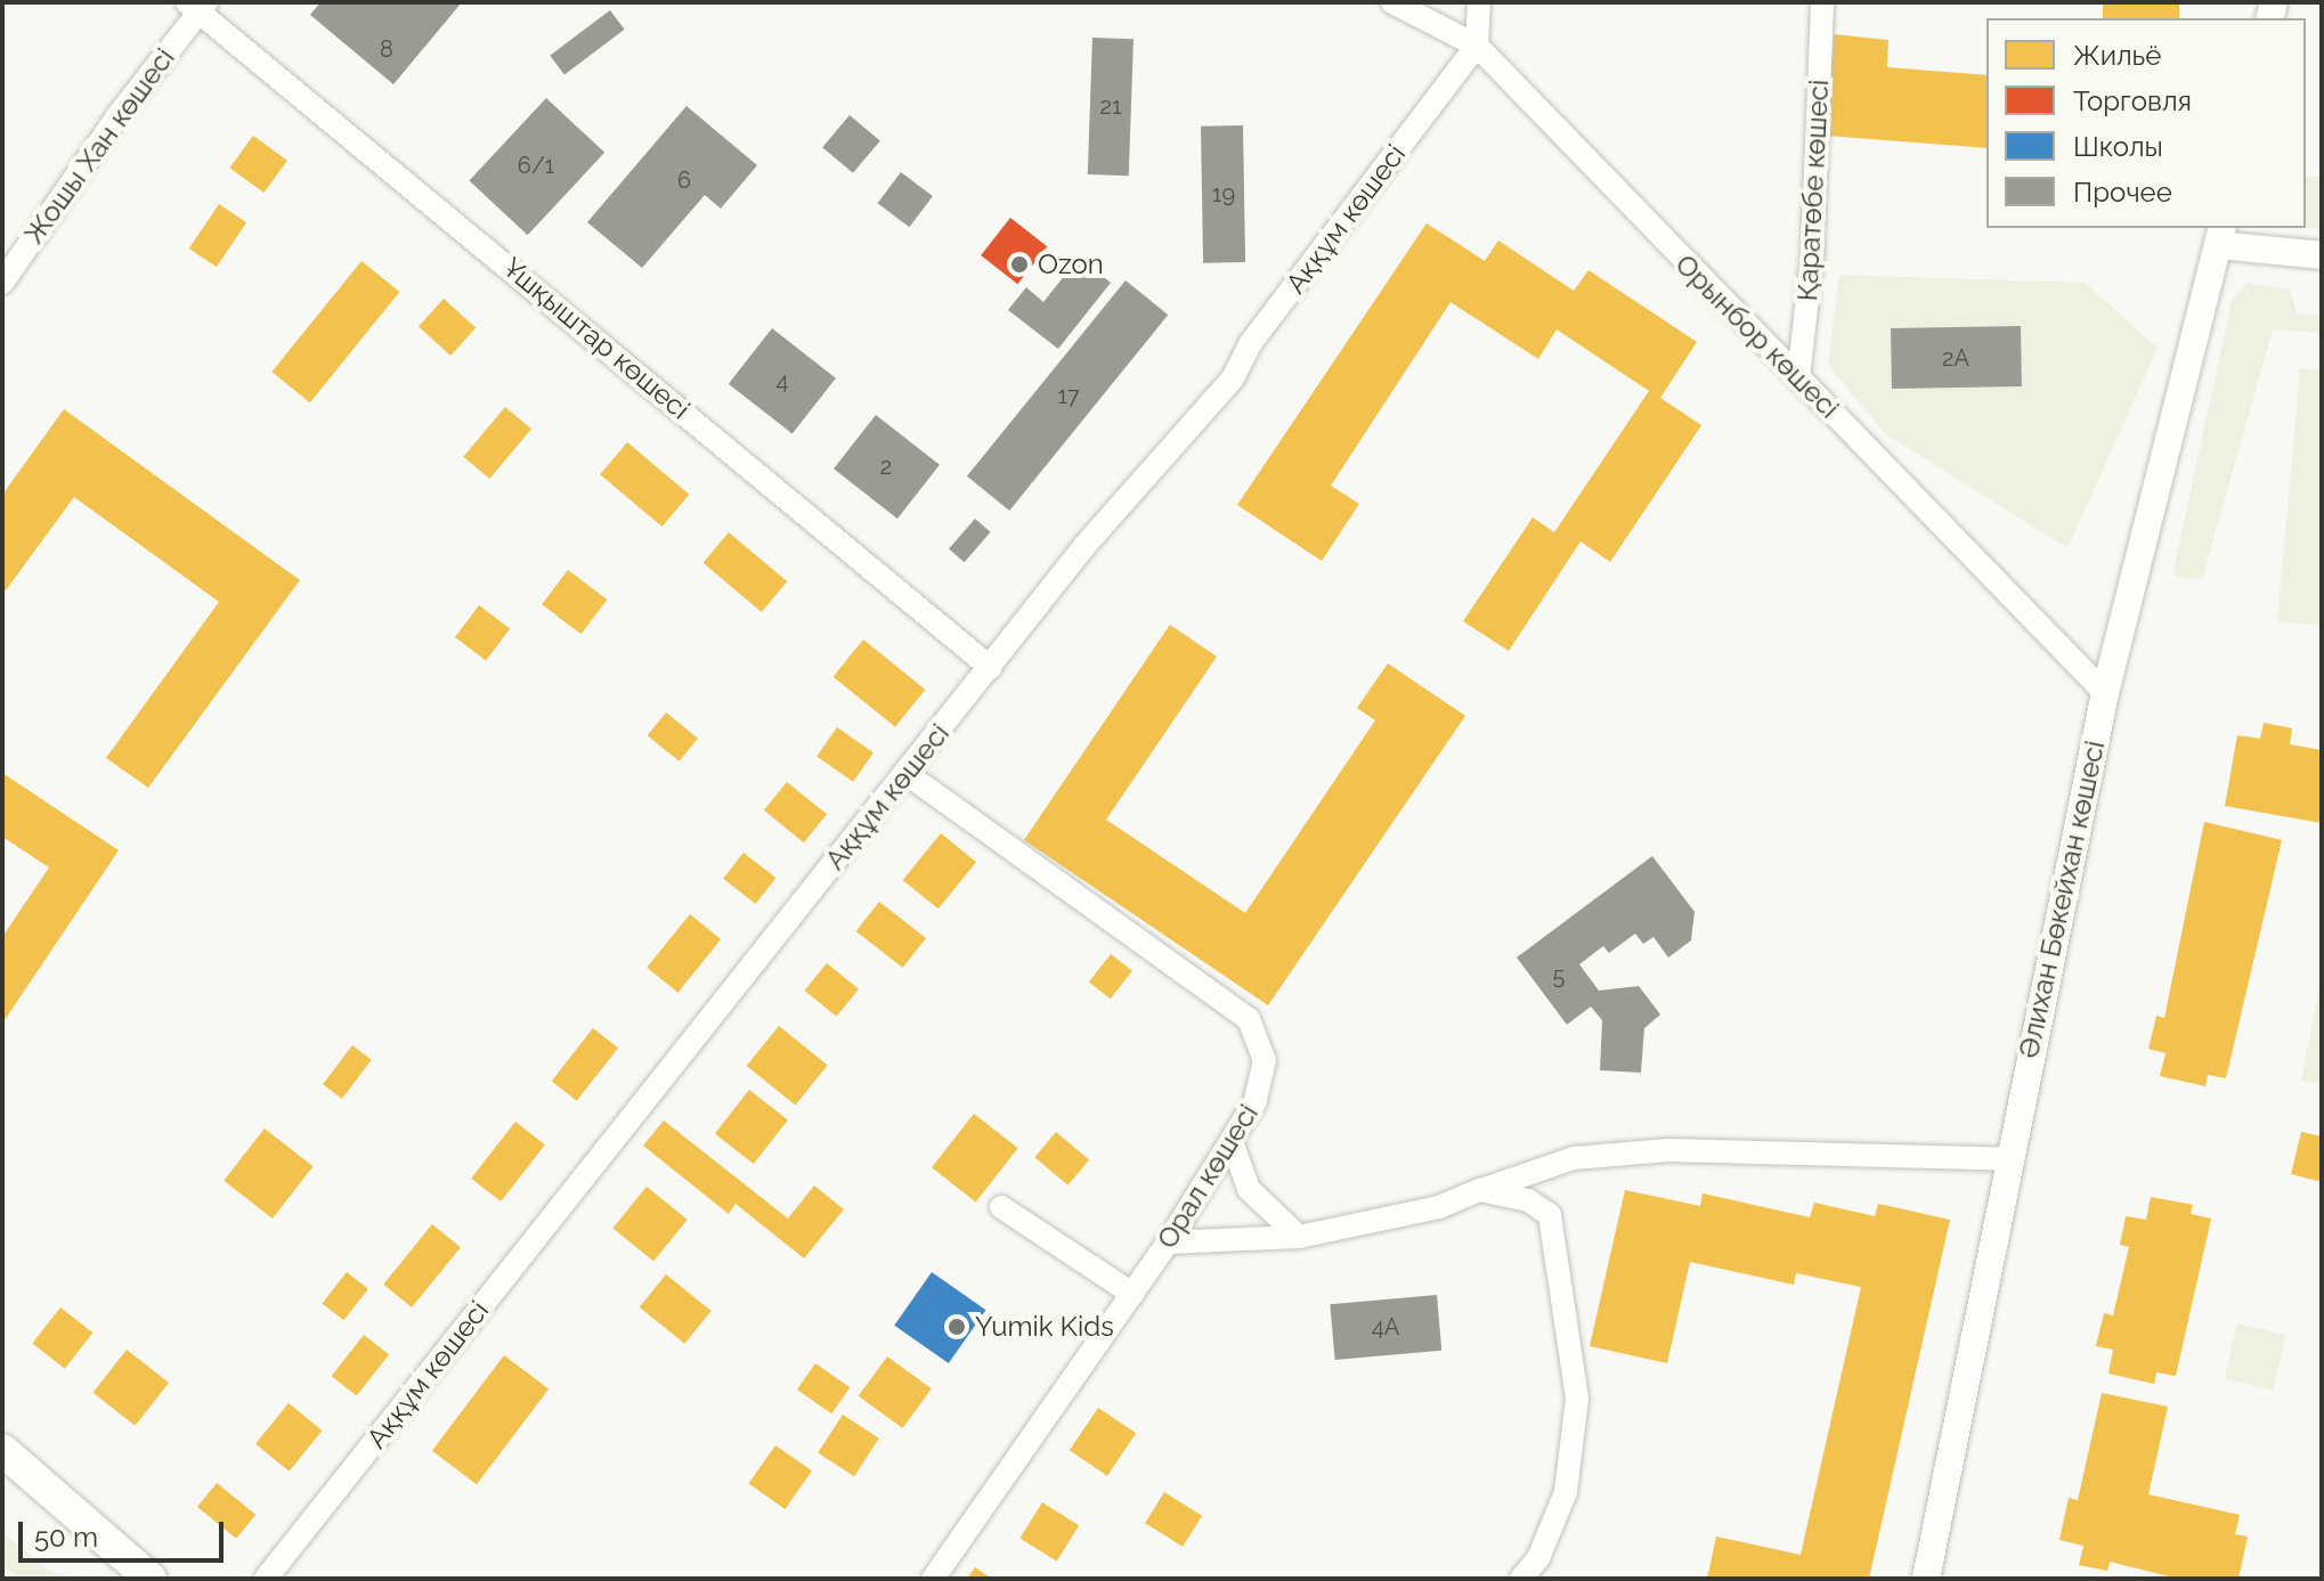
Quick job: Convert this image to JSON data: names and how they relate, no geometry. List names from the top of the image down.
{
  "streets": {
    "street": [
      "Жошы Хан көшесі",
      "Қаратөбе көшесі",
      "Аққұм көшесі",
      "Орынбор көшесі",
      "Ұшқыштар көшесі",
      "Әлихан Бөкейхан көшесі",
      "Орал көшесі"
    ]
  },
  "crossings": [
    ["Жошы Хан көшесі", "Ұшқыштар көшесі"],
    ["Қаратөбе көшесі", "Орынбор көшесі"],
    ["Аққұм көшесі", "Орынбор көшесі"],
    ["Аққұм көшесі", "Ұшқыштар көшесі"],
    ["Аққұм көшесі", "Орал көшесі"],
    ["Орынбор көшесі", "Әлихан Бөкейхан көшесі"]
  ],
  "places": ["Ozon", "Yumik Kids"],
  "house_numbers": [
    "8",
    "21",
    "6/1",
    "6",
    "19",
    "2А",
    "4",
    "17",
    "2",
    "5",
    "4А"
  ],
  "legend": [
    "Жильё",
    "Торговля",
    "Школы",
    "Прочее"
  ],
  "scale_bar": "50 m"
}
